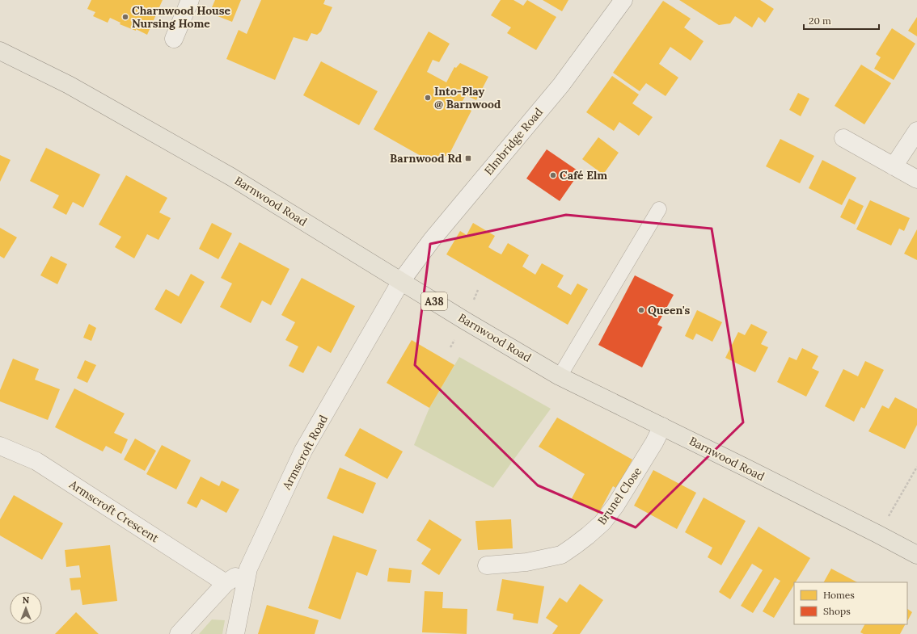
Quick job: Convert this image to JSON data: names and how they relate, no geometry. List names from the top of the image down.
{
  "streets": {
    "main road": ["Barnwood Road", "A38"],
    "street": [
      "Elmbridge Road",
      "Armscroft Road",
      "Brunel Close",
      "Armscroft Crescent"
    ]
  },
  "crossings": [
    ["Elmbridge Road", "Barnwood Road"],
    ["Elmbridge Road", "Armscroft Road"],
    ["Barnwood Road", "Armscroft Road"],
    ["Barnwood Road", "Brunel Close"]
  ],
  "places": {
    "other": [
      "Charnwood House Nursing Home",
      "Into-Play @ Barnwood",
      "Café Elm",
      "Queen's"
    ],
    "transit": ["Barnwood Rd"]
  },
  "legend": ["Homes", "Shops"],
  "scale_bar": "20 m",
  "north": "top"
}
